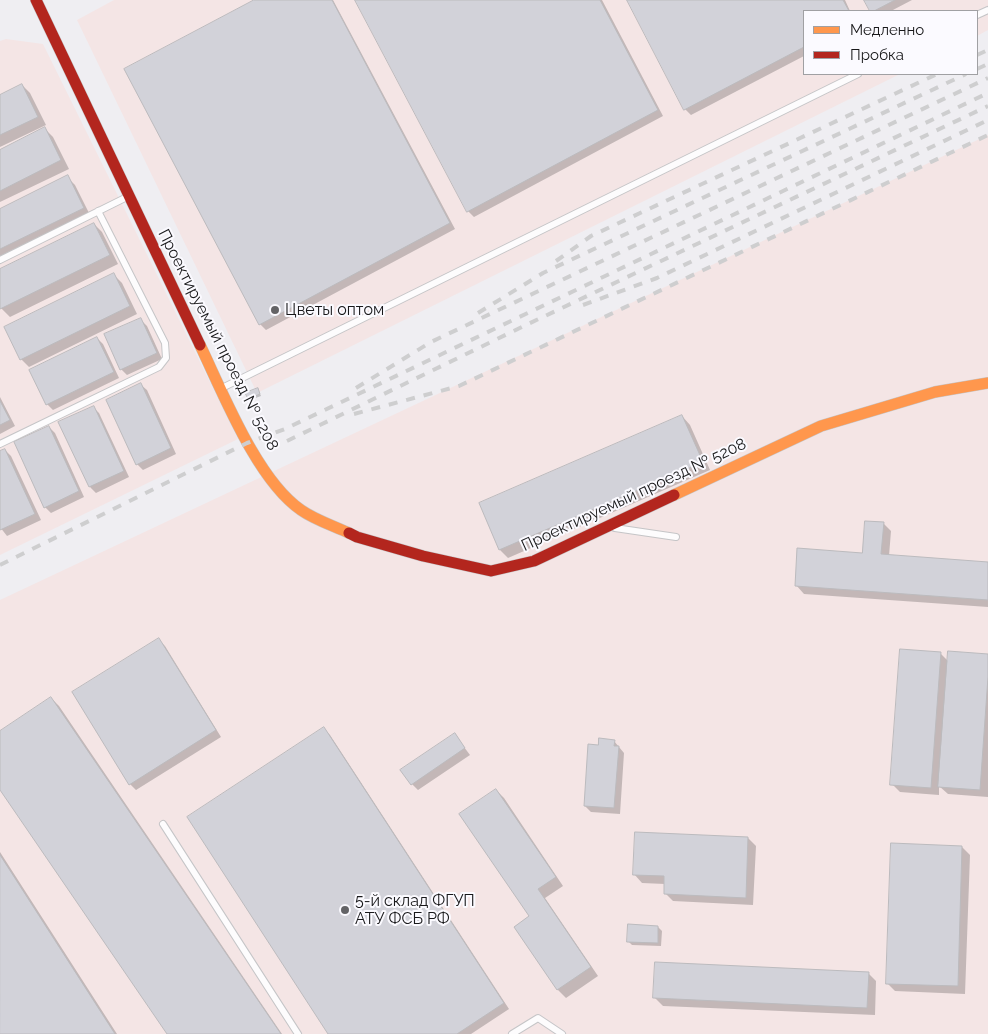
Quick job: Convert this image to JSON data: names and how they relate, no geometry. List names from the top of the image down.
{
  "streets": {
    "street": ["Проектируемый проезд № 5208"]
  },
  "places": ["Цветы оптом", "5-й склад ФГУП АТУ ФСБ РФ"],
  "legend": ["Медленно", "Пробка"]
}
